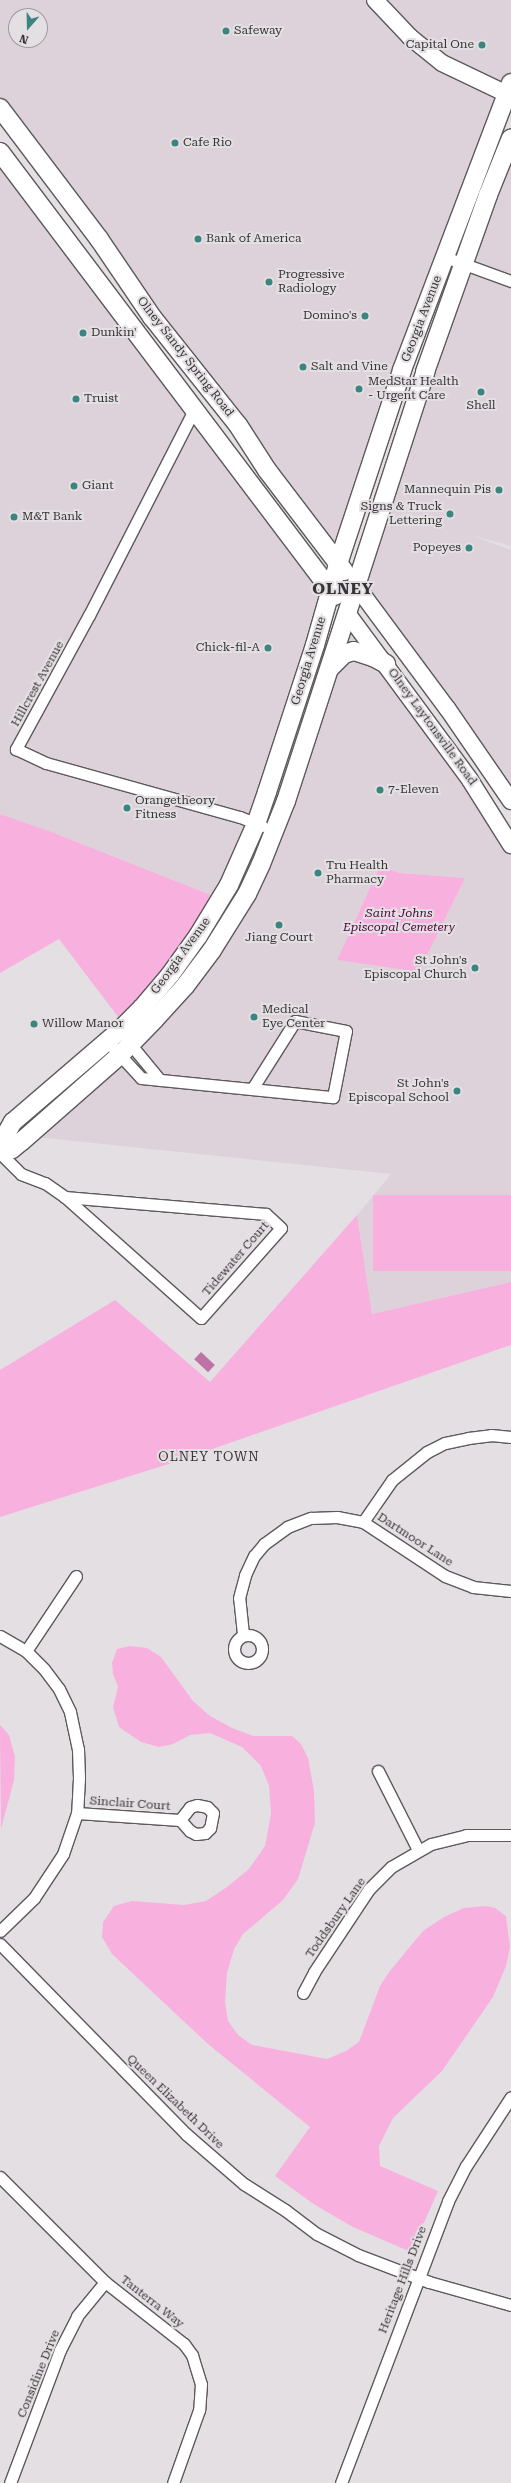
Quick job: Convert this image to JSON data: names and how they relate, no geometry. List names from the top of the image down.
{
  "streets": {
    "main road": ["Georgia Avenue", "Olney Sandy Spring Road", "Olney Laytonsville Road"],
    "street": [
      "Hillcrest Avenue",
      "Tidewater Court",
      "Dartmoor Lane",
      "Sinclair Court",
      "Toddsbury Lane",
      "Queen Elizabeth Drive",
      "Heritage Hills Drive",
      "Tanterra Way",
      "Considine Drive"
    ]
  },
  "crossings": [
    ["Georgia Avenue", "Olney Sandy Spring Road"],
    ["Georgia Avenue", "Hillcrest Avenue"],
    ["Georgia Avenue", "Olney Laytonsville Road"],
    ["Georgia Avenue", "Tidewater Court"],
    ["Olney Sandy Spring Road", "Hillcrest Avenue"],
    ["Olney Sandy Spring Road", "Olney Laytonsville Road"],
    ["Queen Elizabeth Drive", "Heritage Hills Drive"],
    ["Tanterra Way", "Considine Drive"]
  ],
  "districts": ["OLNEY", "OLNEY TOWN"],
  "parks": ["Saint Johns Episcopal Cemetery"],
  "places": [
    "Safeway",
    "Capital One",
    "Cafe Rio",
    "Bank of America",
    "Progressive Radiology",
    "Domino's",
    "Dunkin'",
    "Salt and Vine",
    "MedStar Health - Urgent Care",
    "Shell",
    "Truist",
    "Giant",
    "Mannequin Pis",
    "Signs & Truck Lettering",
    "M&T Bank",
    "Popeyes",
    "Chick-fil-A",
    "7-Eleven",
    "Orangetheory Fitness",
    "Tru Health Pharmacy",
    "Jiang Court",
    "St John's Episcopal Church",
    "Medical Eye Center",
    "Willow Manor",
    "St John's Episcopal School"
  ],
  "north": "bottom"
}
